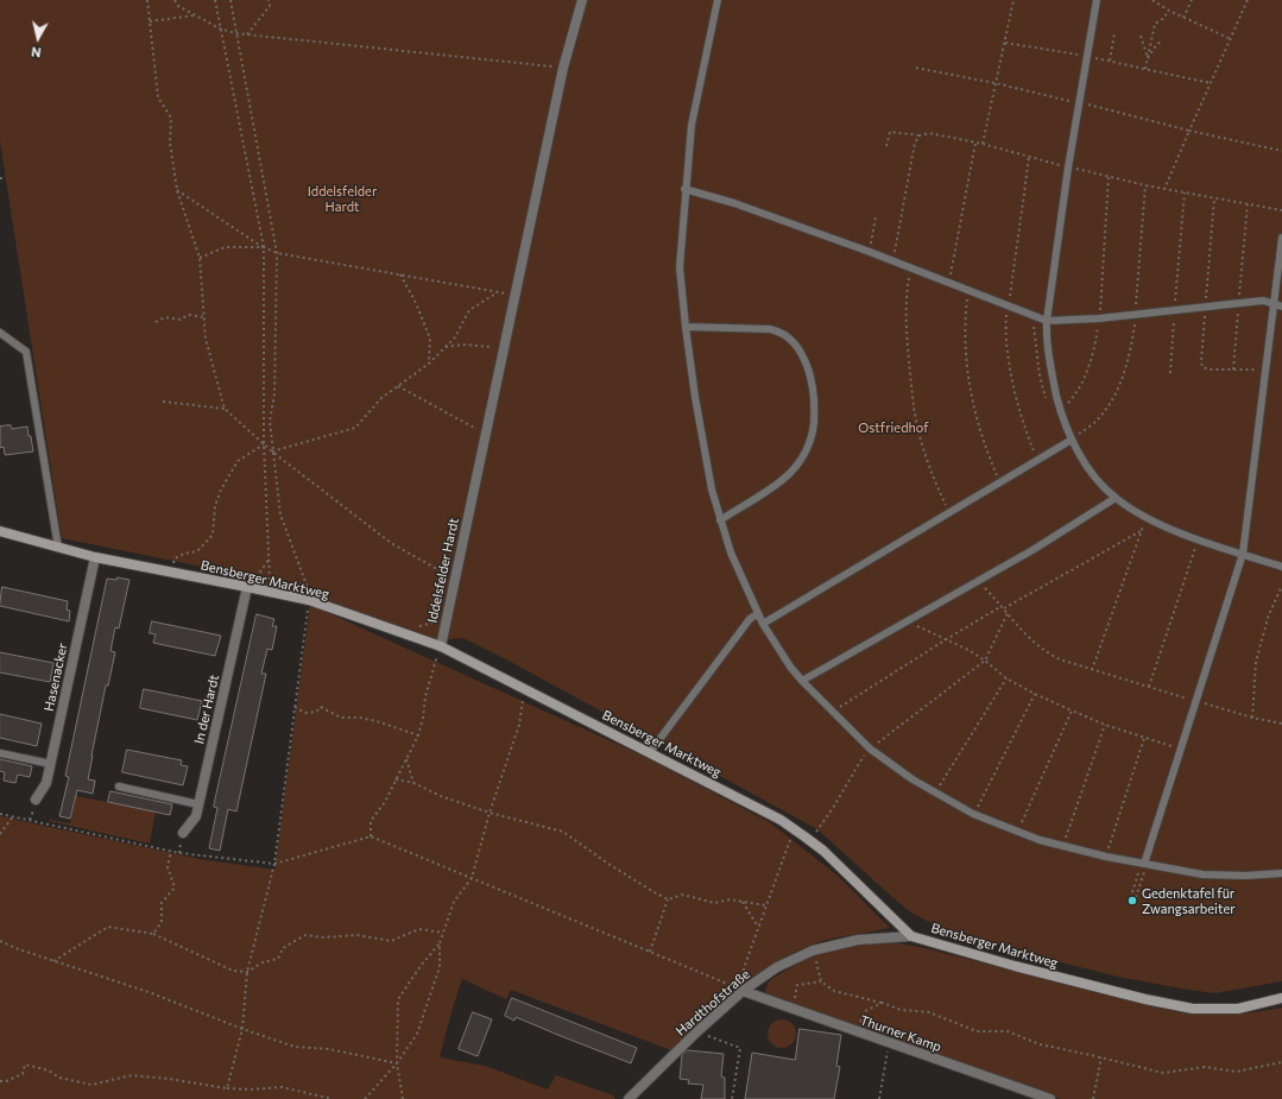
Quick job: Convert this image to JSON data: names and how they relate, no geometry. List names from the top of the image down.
{
  "streets": {
    "street": [
      "Iddelsfelder Hardt",
      "Bensberger Marktweg",
      "Hasenacker",
      "In der Hardt",
      "Hardthofstraße",
      "Thurner Kamp"
    ]
  },
  "crossings": [
    ["Iddelsfelder Hardt", "Bensberger Marktweg"],
    ["Bensberger Marktweg", "Hasenacker"],
    ["Bensberger Marktweg", "In der Hardt"],
    ["Bensberger Marktweg", "Hardthofstraße"],
    ["Hardthofstraße", "Thurner Kamp"]
  ],
  "parks": ["Iddelsfelder Hardt", "Ostfriedhof"],
  "places": ["Gedenktafel für Zwangsarbeiter"],
  "north": "bottom"
}
